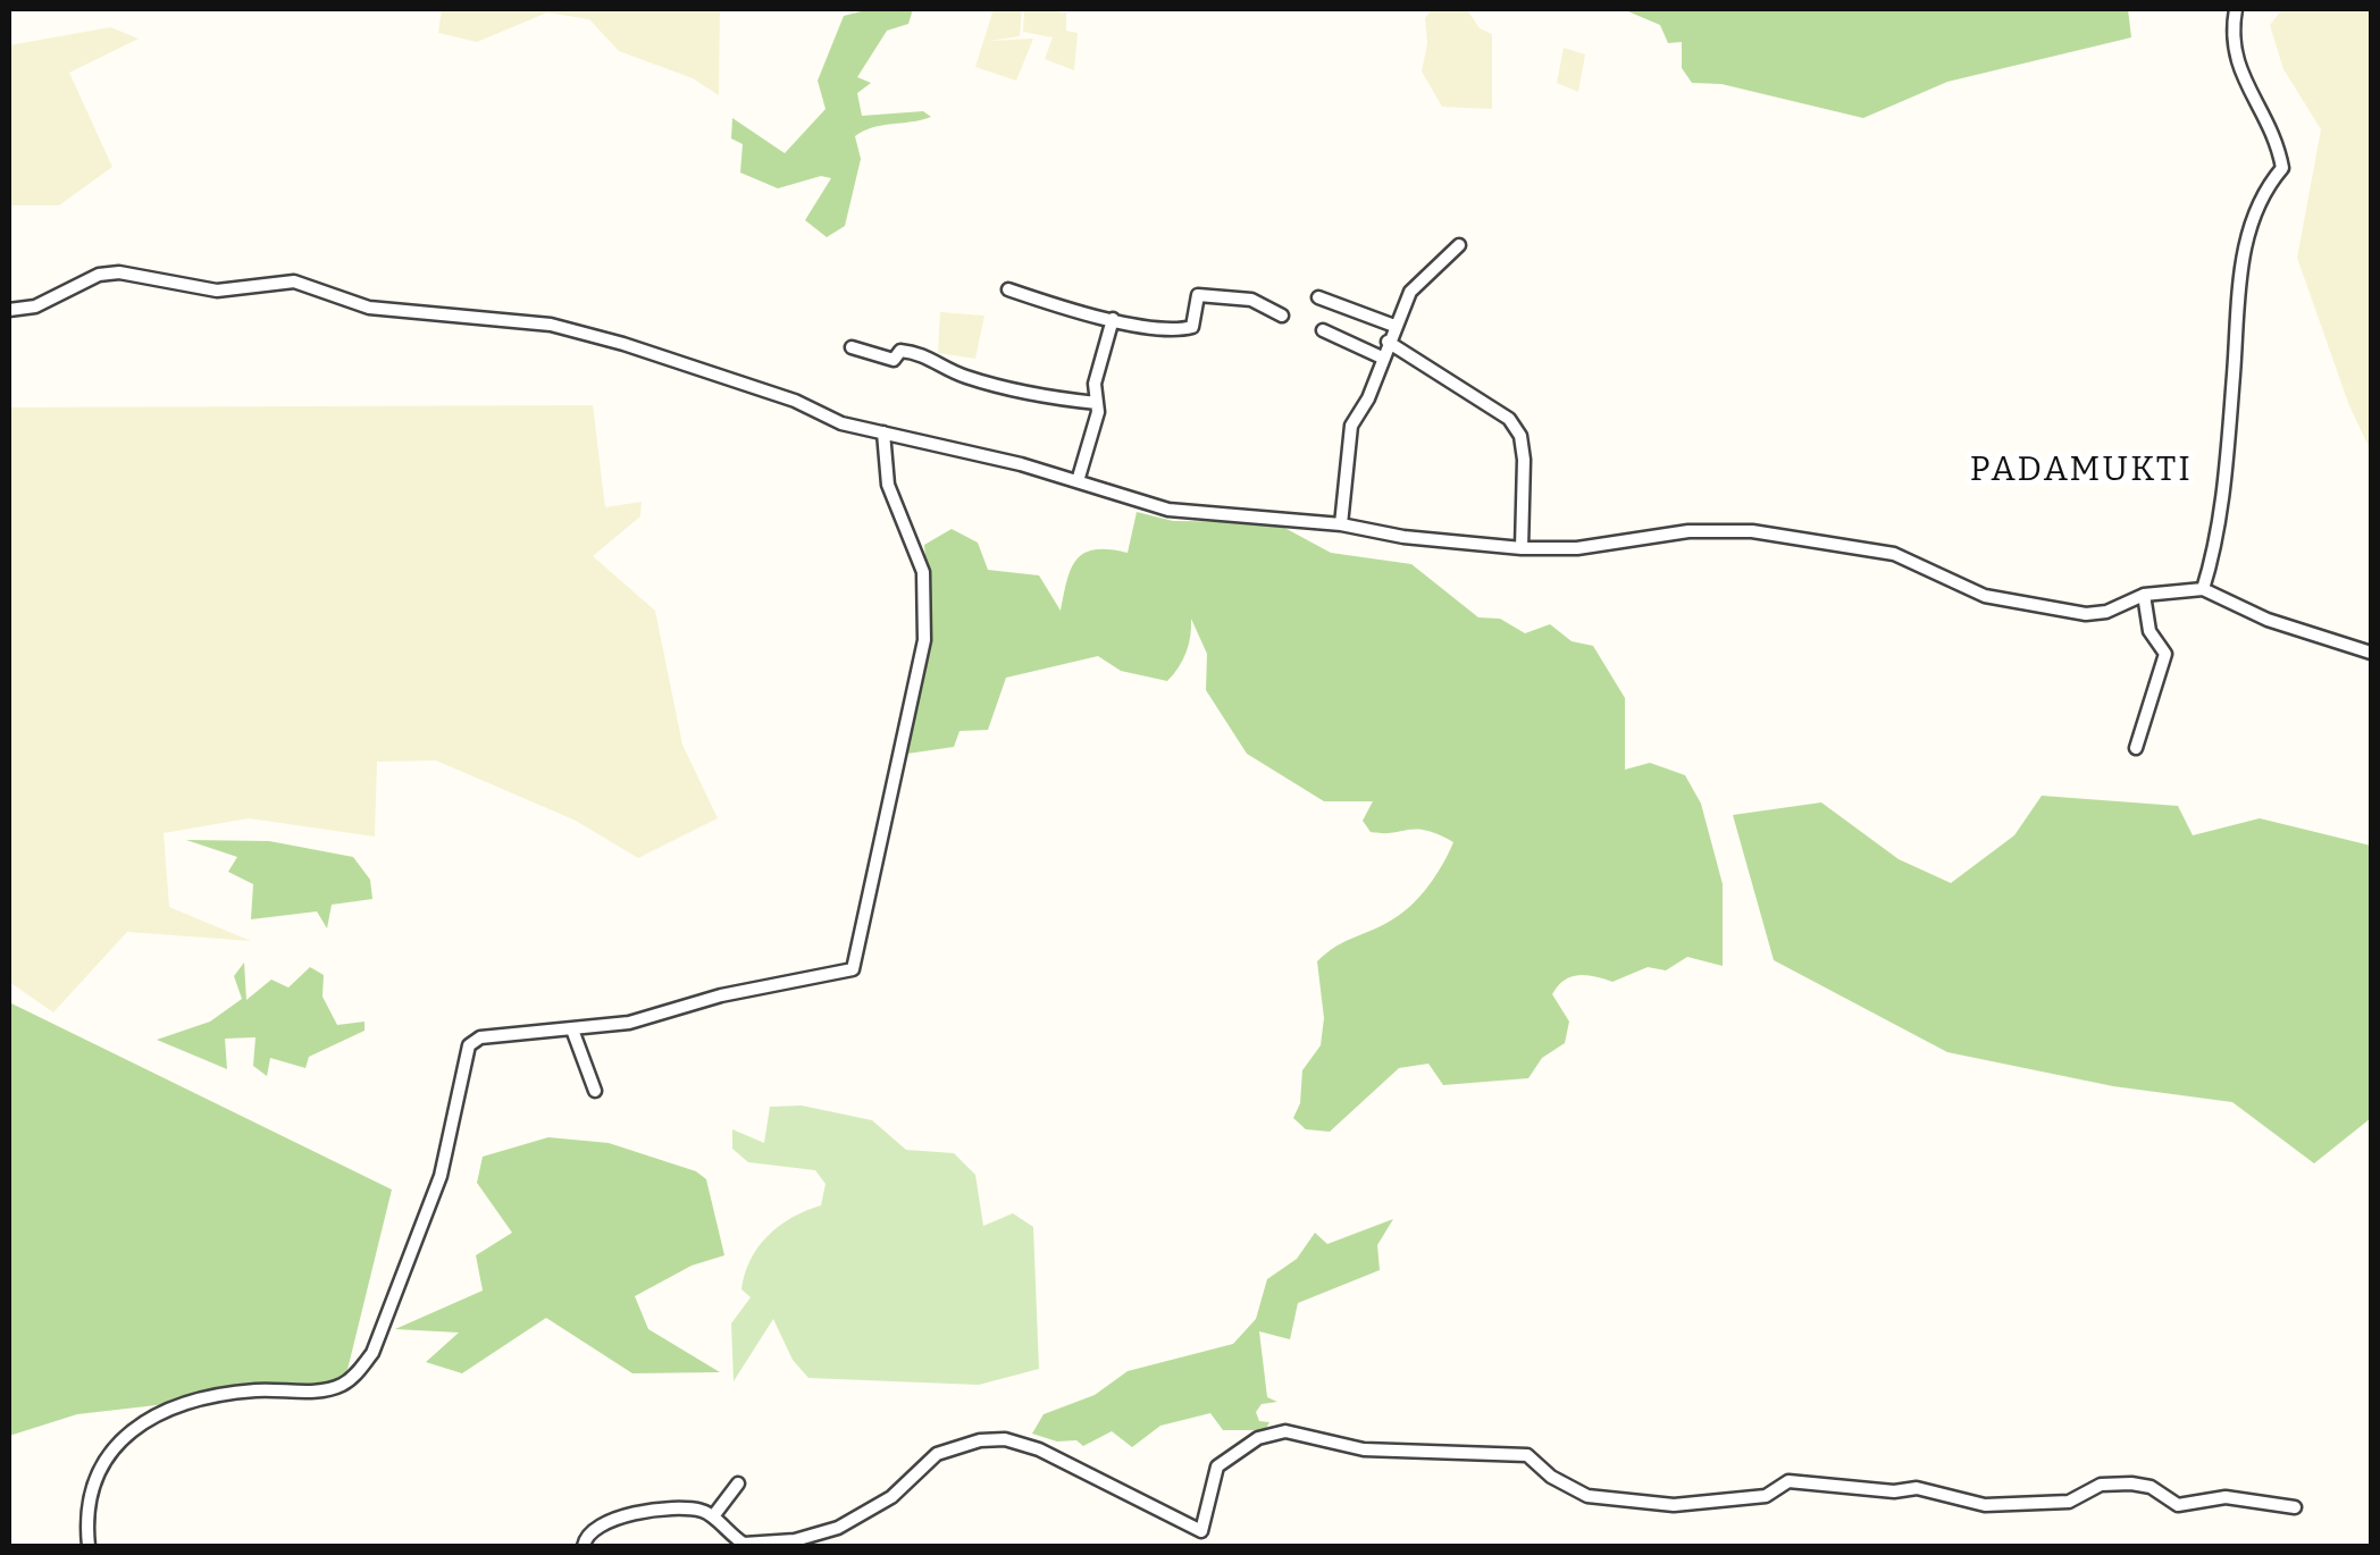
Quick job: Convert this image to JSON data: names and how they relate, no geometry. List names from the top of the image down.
{
  "districts": ["PADAMUKTI"]
}
